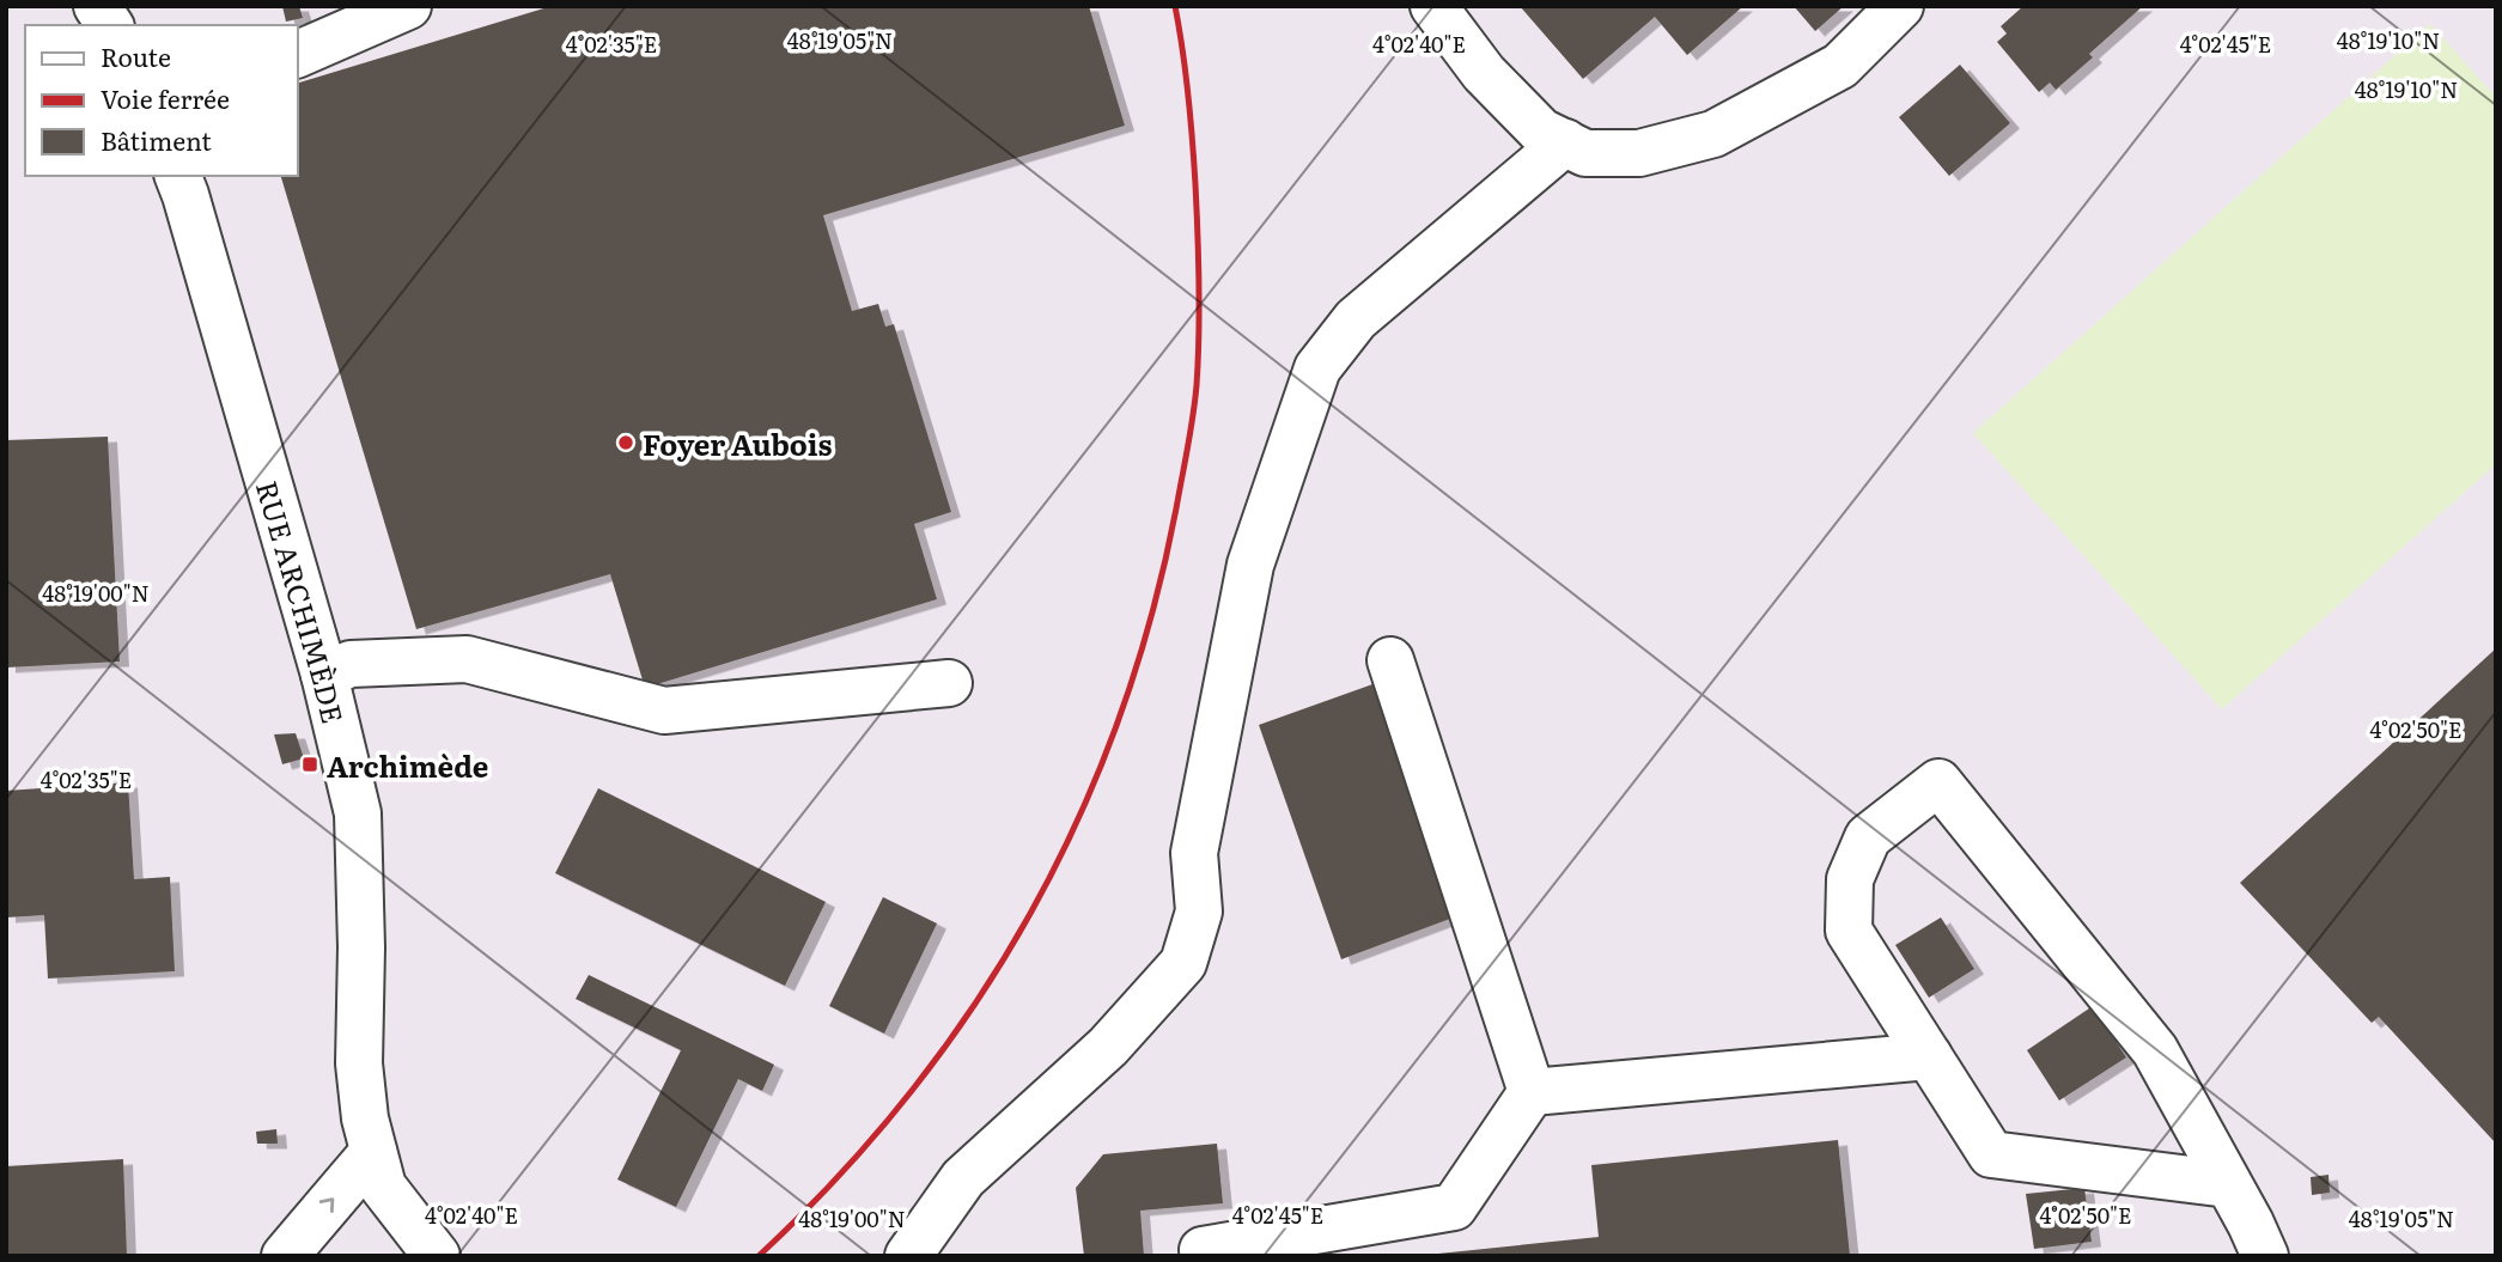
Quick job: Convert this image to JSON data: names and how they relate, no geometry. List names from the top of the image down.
{
  "streets": {
    "street": ["RUE ARCHIMÈDE"]
  },
  "places": {
    "other": ["Foyer Aubois"],
    "transit": ["Archimède"]
  },
  "legend": ["Route", "Voie ferrée", "Bâtiment"],
  "coordinates": [
    "48°19'05\"N",
    "48°19'10\"N",
    "4°02'35\"E",
    "4°02'40\"E",
    "4°02'45\"E",
    "48°19'00\"N",
    "4°02'50\"E"
  ]
}
